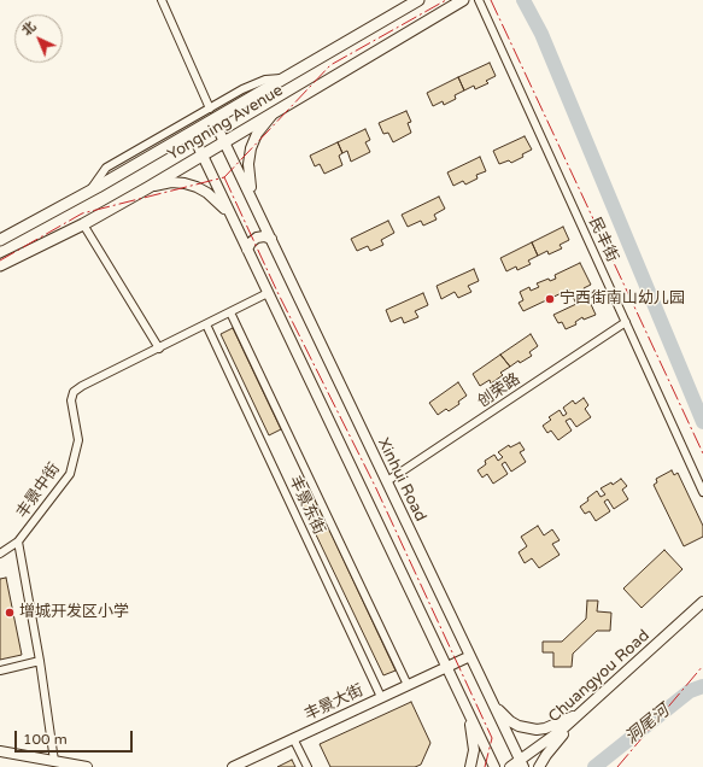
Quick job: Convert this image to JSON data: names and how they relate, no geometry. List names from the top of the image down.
{
  "streets": {
    "main road": [
      "Yongning Avenue",
      "Xinhui Road",
      "Chuangyou Road",
      "丰景大街"
    ],
    "street": [
      "民丰街",
      "创荣路",
      "丰景中街",
      "丰景东街"
    ]
  },
  "crossings": [
    ["民丰街", "创荣路"],
    ["创荣路", "Xinhui Road"],
    ["Xinhui Road", "Chuangyou Road"],
    ["Xinhui Road", "丰景大街"],
    ["丰景中街", "丰景东街"],
    ["丰景东街", "丰景大街"]
  ],
  "water": ["洞尾河"],
  "places": ["宁西街南山幼儿园", "增城开发区小学"],
  "scale_bar": "100 m",
  "north": "top left"
}
